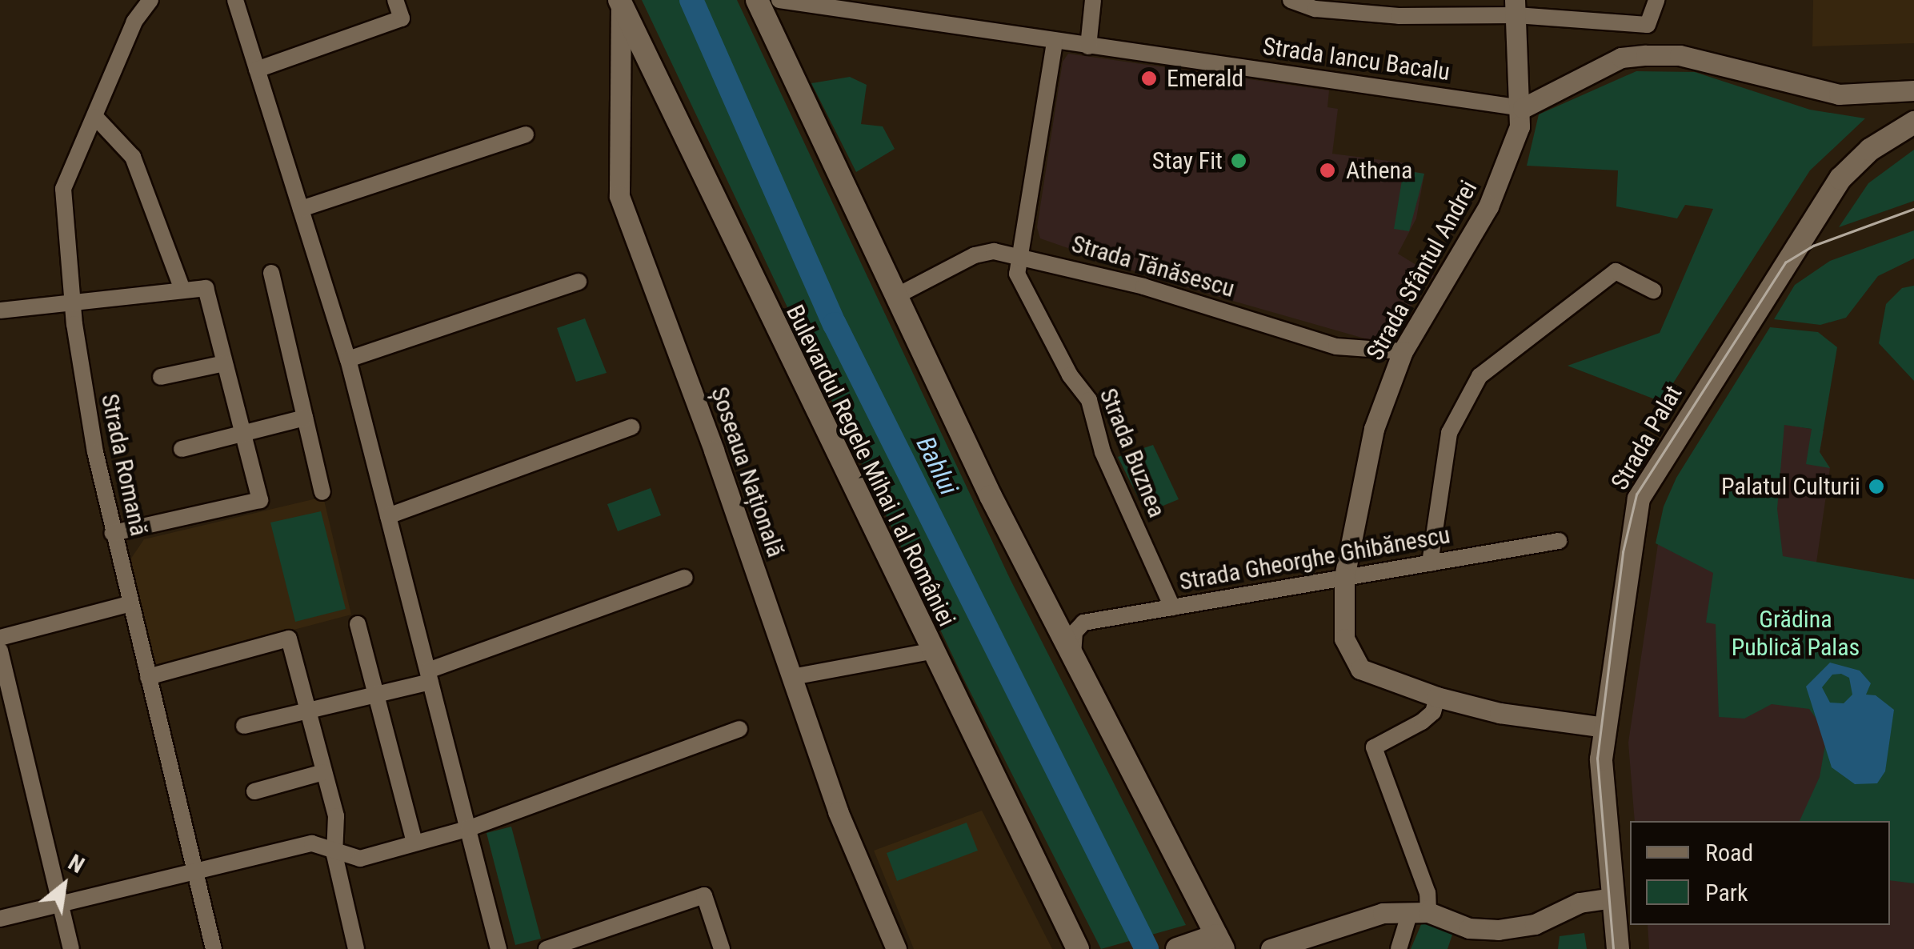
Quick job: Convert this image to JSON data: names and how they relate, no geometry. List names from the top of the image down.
{
  "streets": {
    "main road": ["Strada Palat", "Bulevardul Regele Mihai I al României"],
    "street": [
      "Strada Iancu Bacalu",
      "Strada Tănăsescu",
      "Strada Sfântul Andrei",
      "Strada Buznea",
      "Strada Romană",
      "Șoseaua Națională",
      "Strada Gheorghe Ghibănescu"
    ]
  },
  "crossings": [
    ["Strada Iancu Bacalu", "Strada Sfântul Andrei"],
    ["Strada Iancu Bacalu", "Strada Buznea"],
    ["Strada Tănăsescu", "Strada Sfântul Andrei"],
    ["Strada Tănăsescu", "Strada Buznea"],
    ["Strada Sfântul Andrei", "Strada Palat"],
    ["Strada Sfântul Andrei", "Strada Gheorghe Ghibănescu"],
    ["Strada Buznea", "Strada Gheorghe Ghibănescu"],
    ["Bulevardul Regele Mihai I al României", "Șoseaua Națională"]
  ],
  "water": ["Bahlui"],
  "parks": ["Grădina Publică Palas"],
  "places": [
    "Emerald",
    "Stay Fit",
    "Athena",
    "Palatul Culturii"
  ],
  "legend": ["Road", "Park"],
  "north": "top right"
}
